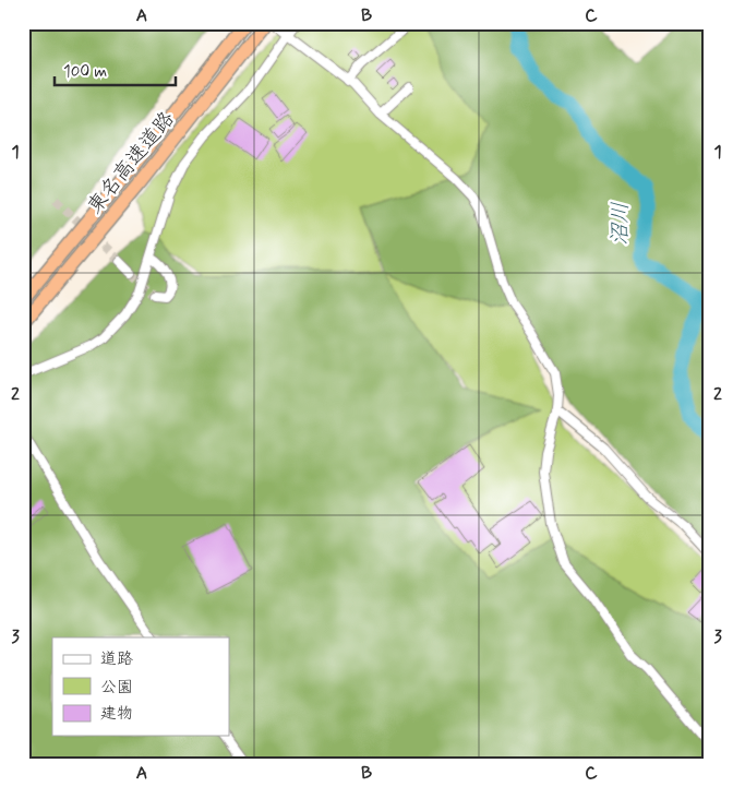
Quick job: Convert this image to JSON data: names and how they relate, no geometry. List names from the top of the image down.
{
  "streets": {
    "highway": ["東名高速道路"]
  },
  "water": ["沼川"],
  "legend": ["道路", "公園", "建物"],
  "scale_bar": "100 m",
  "grid": {
    "columns": ["A", "B", "C"],
    "rows": ["1", "2", "3"]
  }
}
